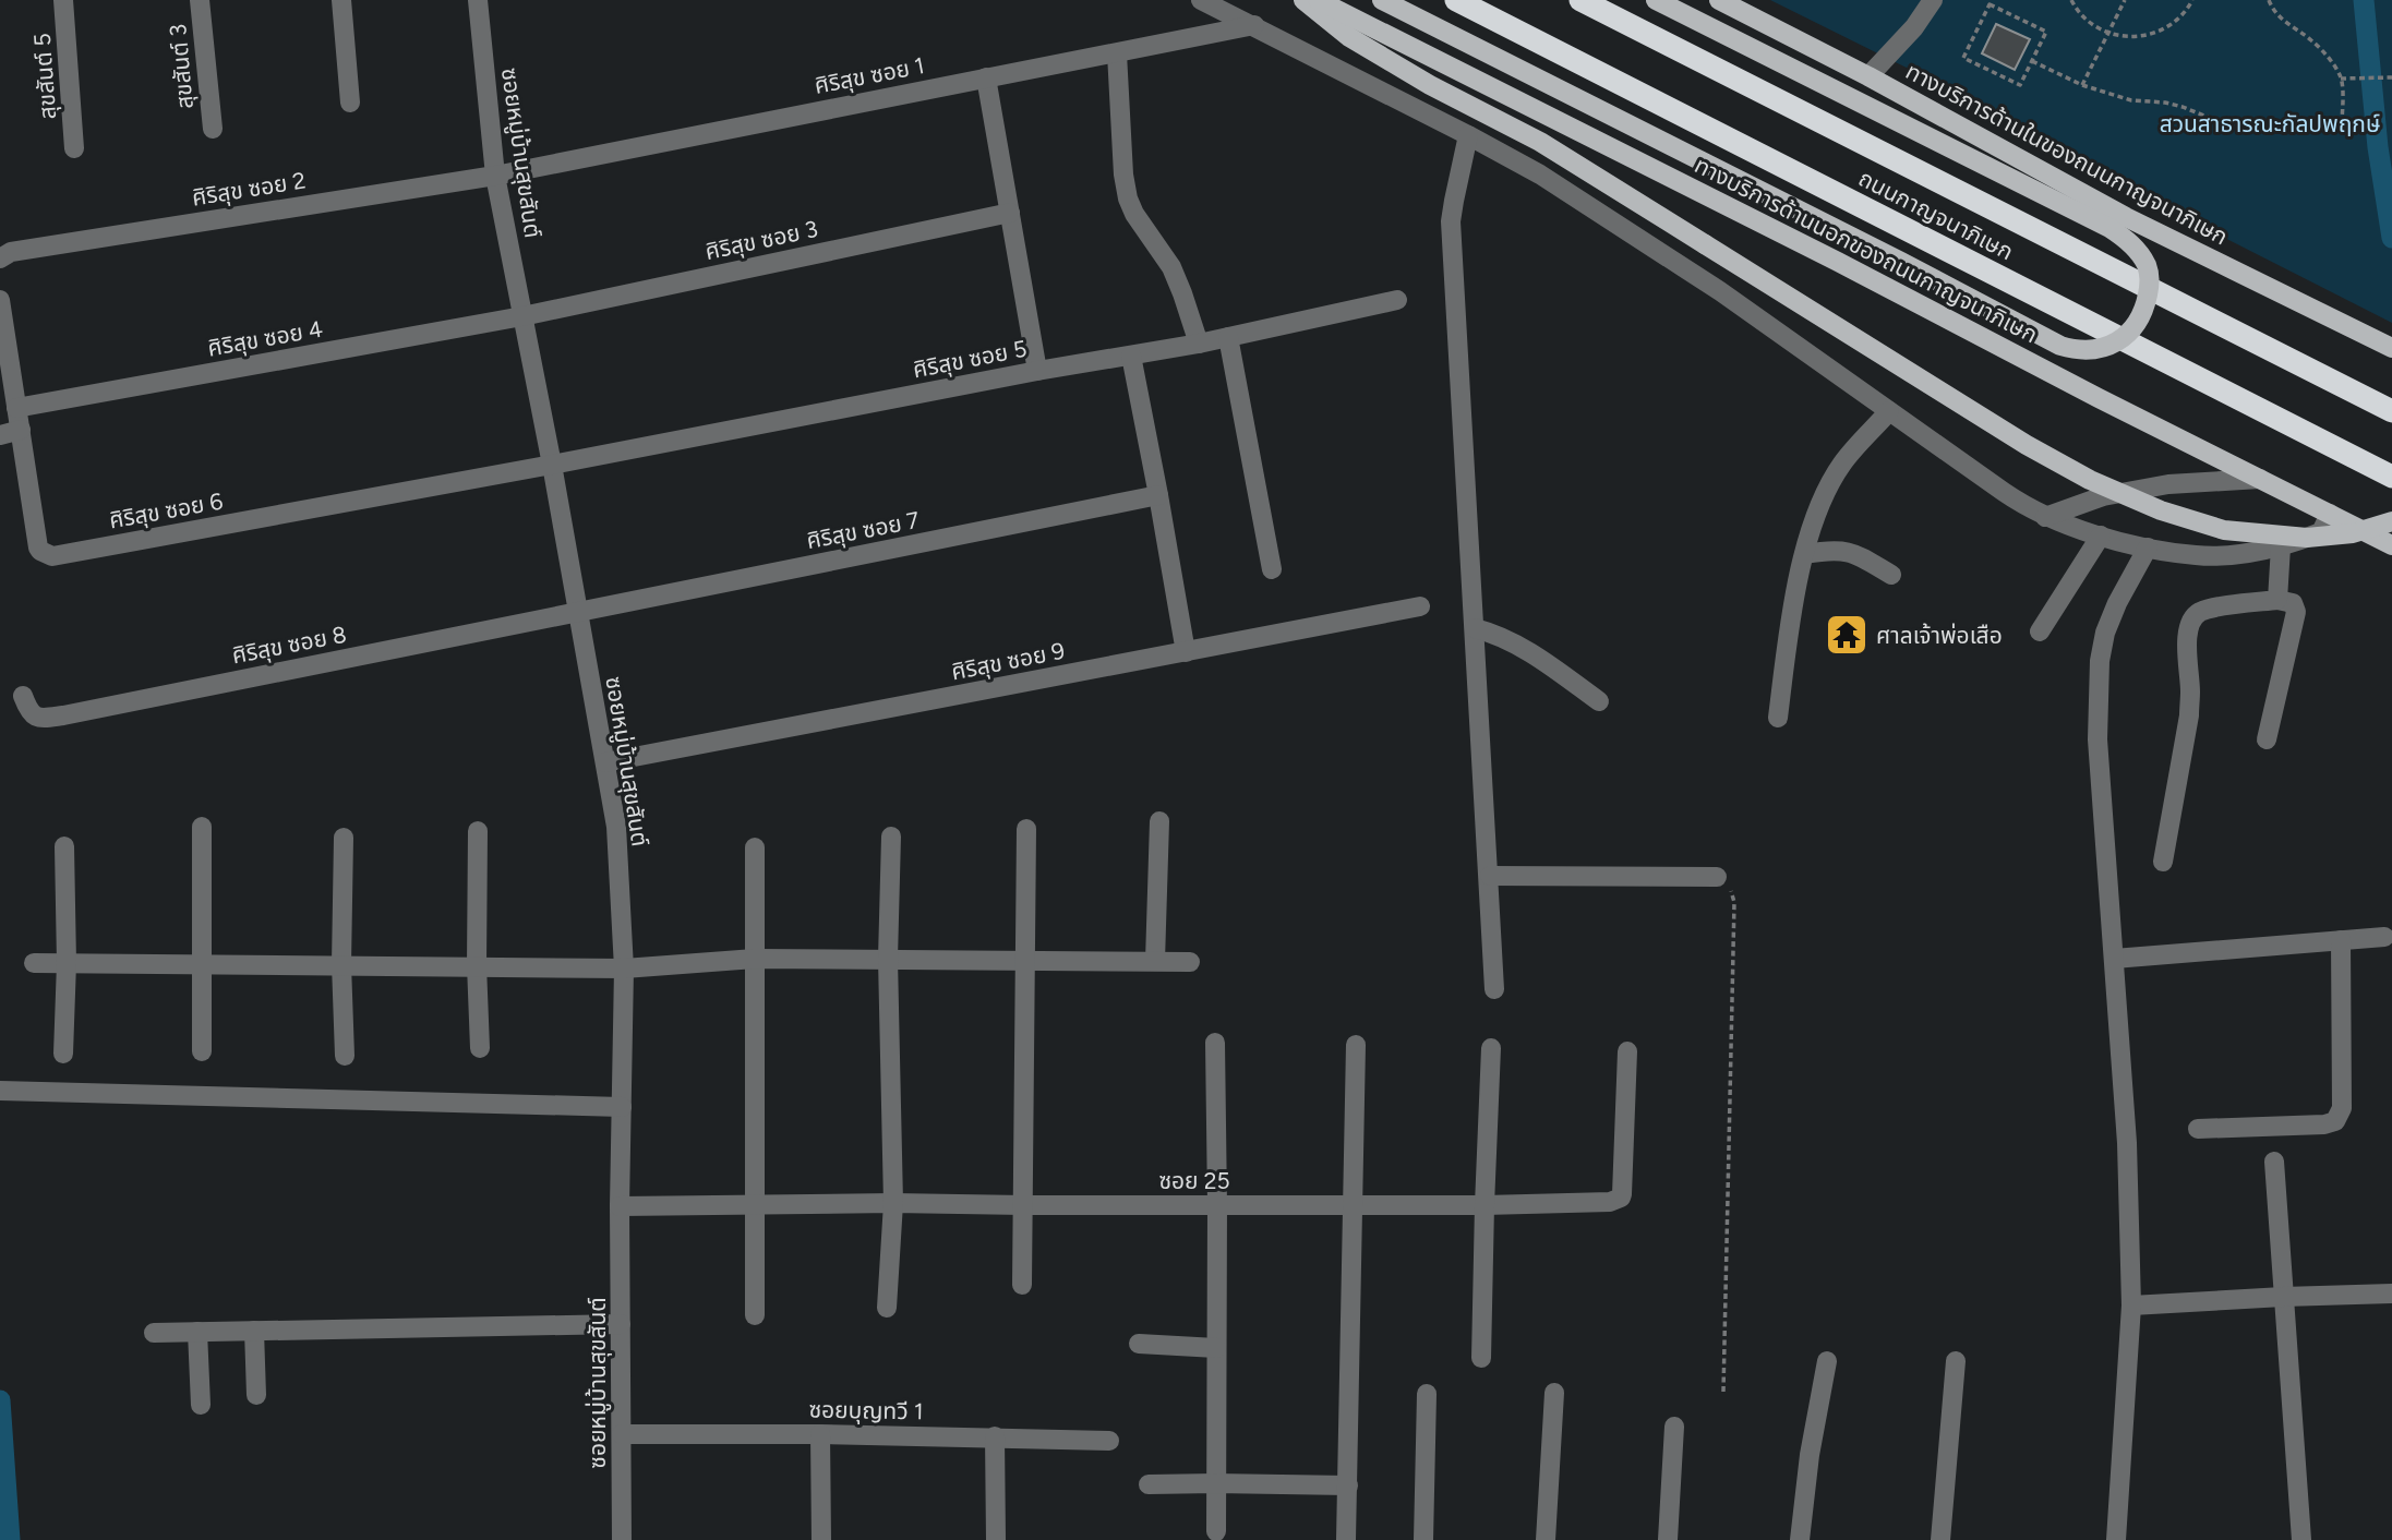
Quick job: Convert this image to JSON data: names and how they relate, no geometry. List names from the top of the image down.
{
  "streets": {
    "highway": ["ถนนกาญจนาภิเษก"],
    "main road": ["ทางบริการด้านในของถนนกาญจนาภิเษก", "ทางบริการด้านนอกของถนนกาญจนาภิเษก"],
    "street": [
      "สุขสันต์ 3",
      "ศิริสุข ซอย 1",
      "สุขสันต์ 5",
      "ซอยหมู่บ้านสุขสันต์",
      "ศิริสุข ซอย 2",
      "ศิริสุข ซอย 3",
      "ศิริสุข ซอย 4",
      "ศิริสุข ซอย 5",
      "ศิริสุข ซอย 6",
      "ศิริสุข ซอย 7",
      "ศิริสุข ซอย 8",
      "ศิริสุข ซอย 9",
      "ซอย 25",
      "ซอยบุญทวี 1"
    ]
  },
  "crossings": [
    ["ศิริสุข ซอย 1", "ซอยหมู่บ้านสุขสันต์"],
    ["ศิริสุข ซอย 1", "ศิริสุข ซอย 2"],
    ["ซอยหมู่บ้านสุขสันต์", "ศิริสุข ซอย 2"],
    ["ซอยหมู่บ้านสุขสันต์", "ศิริสุข ซอย 3"],
    ["ซอยหมู่บ้านสุขสันต์", "ศิริสุข ซอย 4"],
    ["ซอยหมู่บ้านสุขสันต์", "ศิริสุข ซอย 5"],
    ["ซอยหมู่บ้านสุขสันต์", "ศิริสุข ซอย 6"],
    ["ซอยหมู่บ้านสุขสันต์", "ศิริสุข ซอย 7"],
    ["ซอยหมู่บ้านสุขสันต์", "ศิริสุข ซอย 8"],
    ["ซอยหมู่บ้านสุขสันต์", "ศิริสุข ซอย 9"],
    ["ซอยหมู่บ้านสุขสันต์", "ซอย 25"],
    ["ซอยหมู่บ้านสุขสันต์", "ซอยบุญทวี 1"],
    ["ศิริสุข ซอย 3", "ศิริสุข ซอย 4"],
    ["ศิริสุข ซอย 4", "ศิริสุข ซอย 6"],
    ["ศิริสุข ซอย 5", "ศิริสุข ซอย 6"],
    ["ศิริสุข ซอย 7", "ศิริสุข ซอย 8"]
  ],
  "parks": ["สวนสาธารณะกัลปพฤกษ์"],
  "places": {
    "temple": ["ศาลเจ้าพ่อเสือ"]
  }
}
